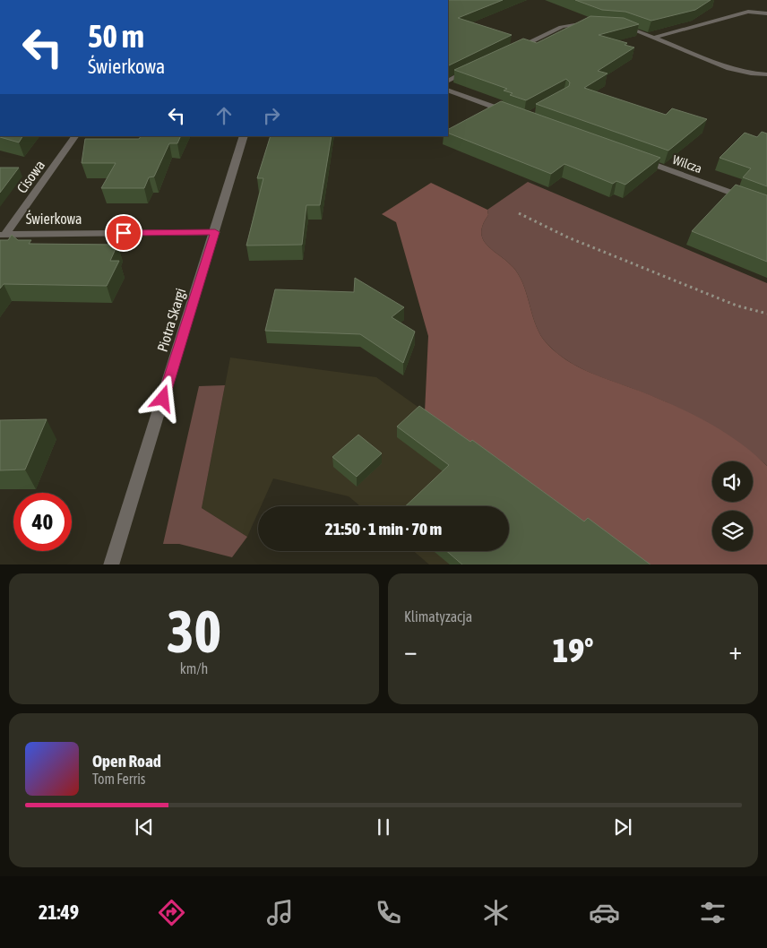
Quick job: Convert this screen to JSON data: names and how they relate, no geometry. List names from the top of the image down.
{
  "streets": {
    "street": [
      "Wilcza",
      "Cisowa",
      "Świerkowa",
      "Piotra Skargi"
    ]
  },
  "crossings": [
    ["Cisowa", "Świerkowa"],
    ["Świerkowa", "Piotra Skargi"]
  ],
  "page": {
    "turn": ["50 m", "Świerkowa"],
    "limit": "40",
    "trip": "21:50 · 1 min · 70 m",
    "tile": [
      ["30", "km/h"],
      "Klimatyzacja"
    ],
    "heat": ["−", "19°", "+"],
    "song": ["Open Road", "Tom Ferris"],
    "tabs": "21:49"
  }
}
